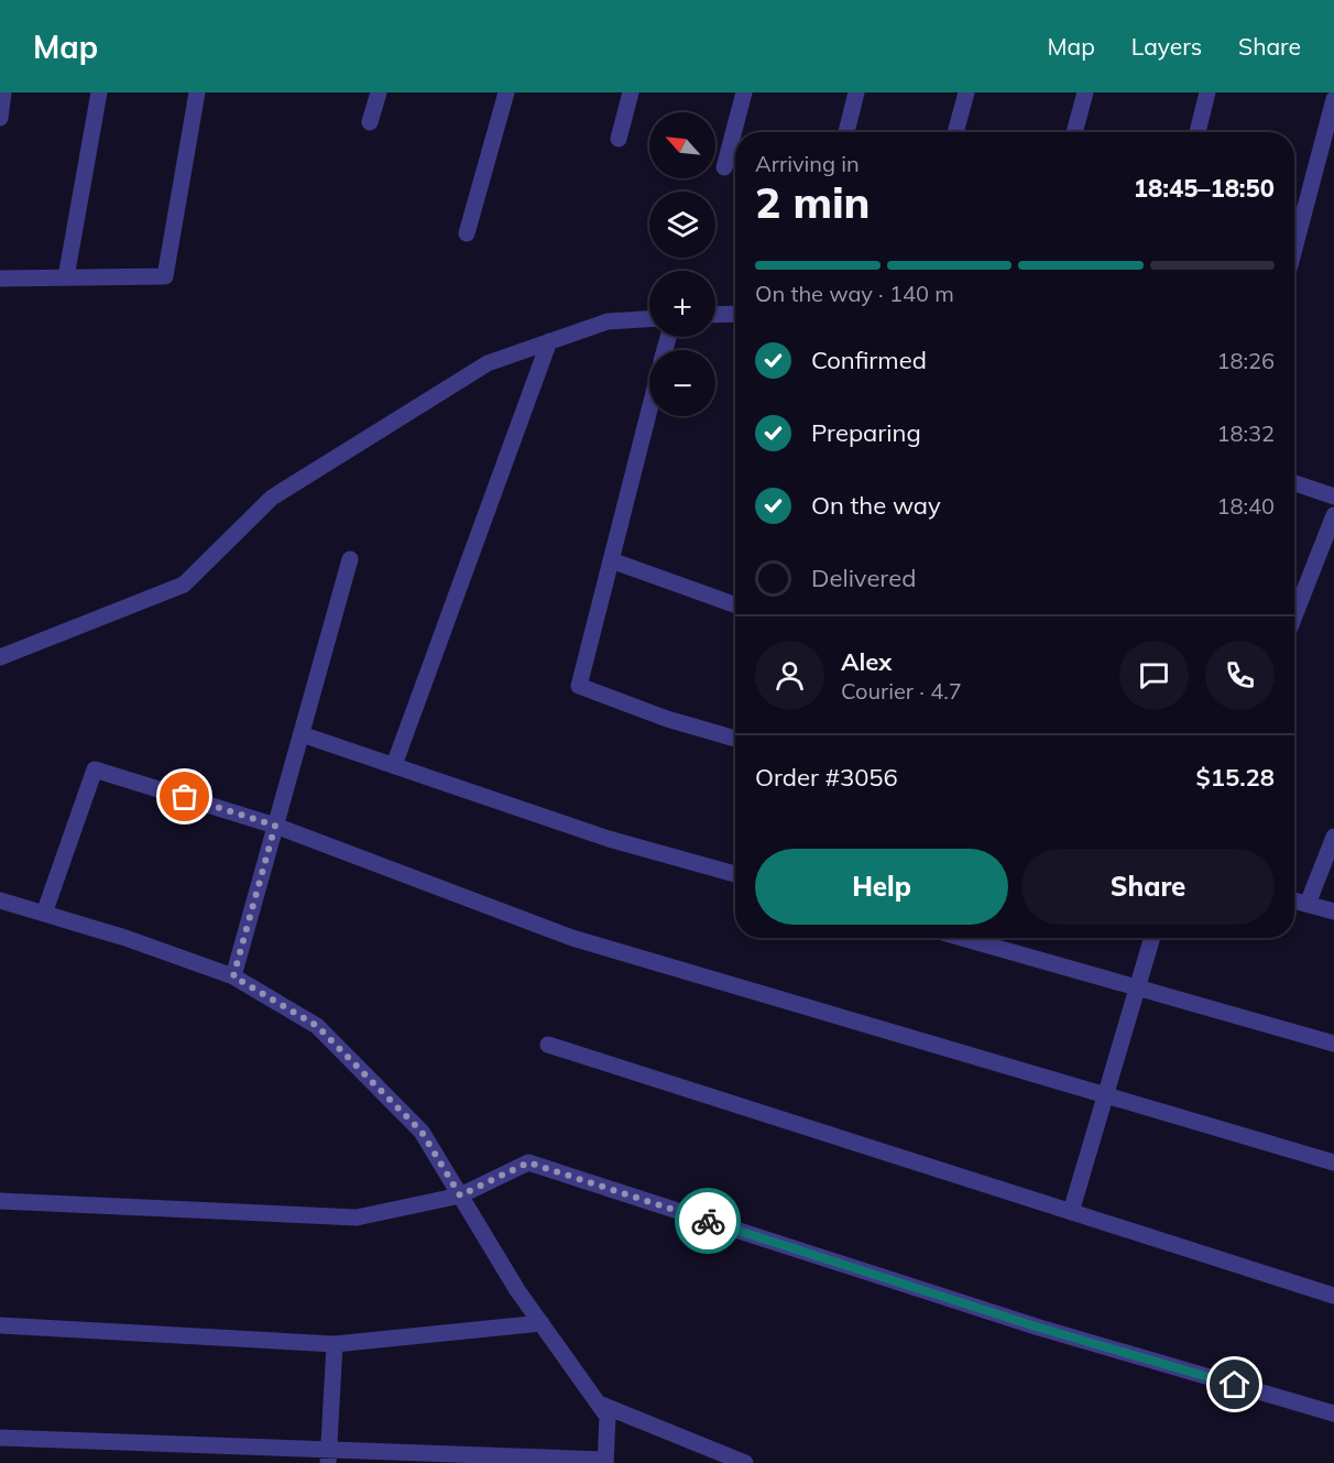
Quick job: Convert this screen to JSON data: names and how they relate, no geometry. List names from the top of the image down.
{
  "north": "top left",
  "page": {
    "header": "Map",
    "nav": ["Map", "Layers", "Share"],
    "map_buttons": ["+", "−"],
    "heading": ["2 min", "Arriving in", "18:45–18:50"],
    "panel": [
      "Alex",
      "Courier · 4.7",
      "Order #3056",
      "$15.28"
    ],
    "bar": "On the way · 140 m",
    "list": [
      ["Confirmed", "18:26"],
      ["Preparing", "18:32"],
      ["On the way", "18:40"],
      "Delivered"
    ],
    "buttons": ["Help", "Share"]
  }
}
